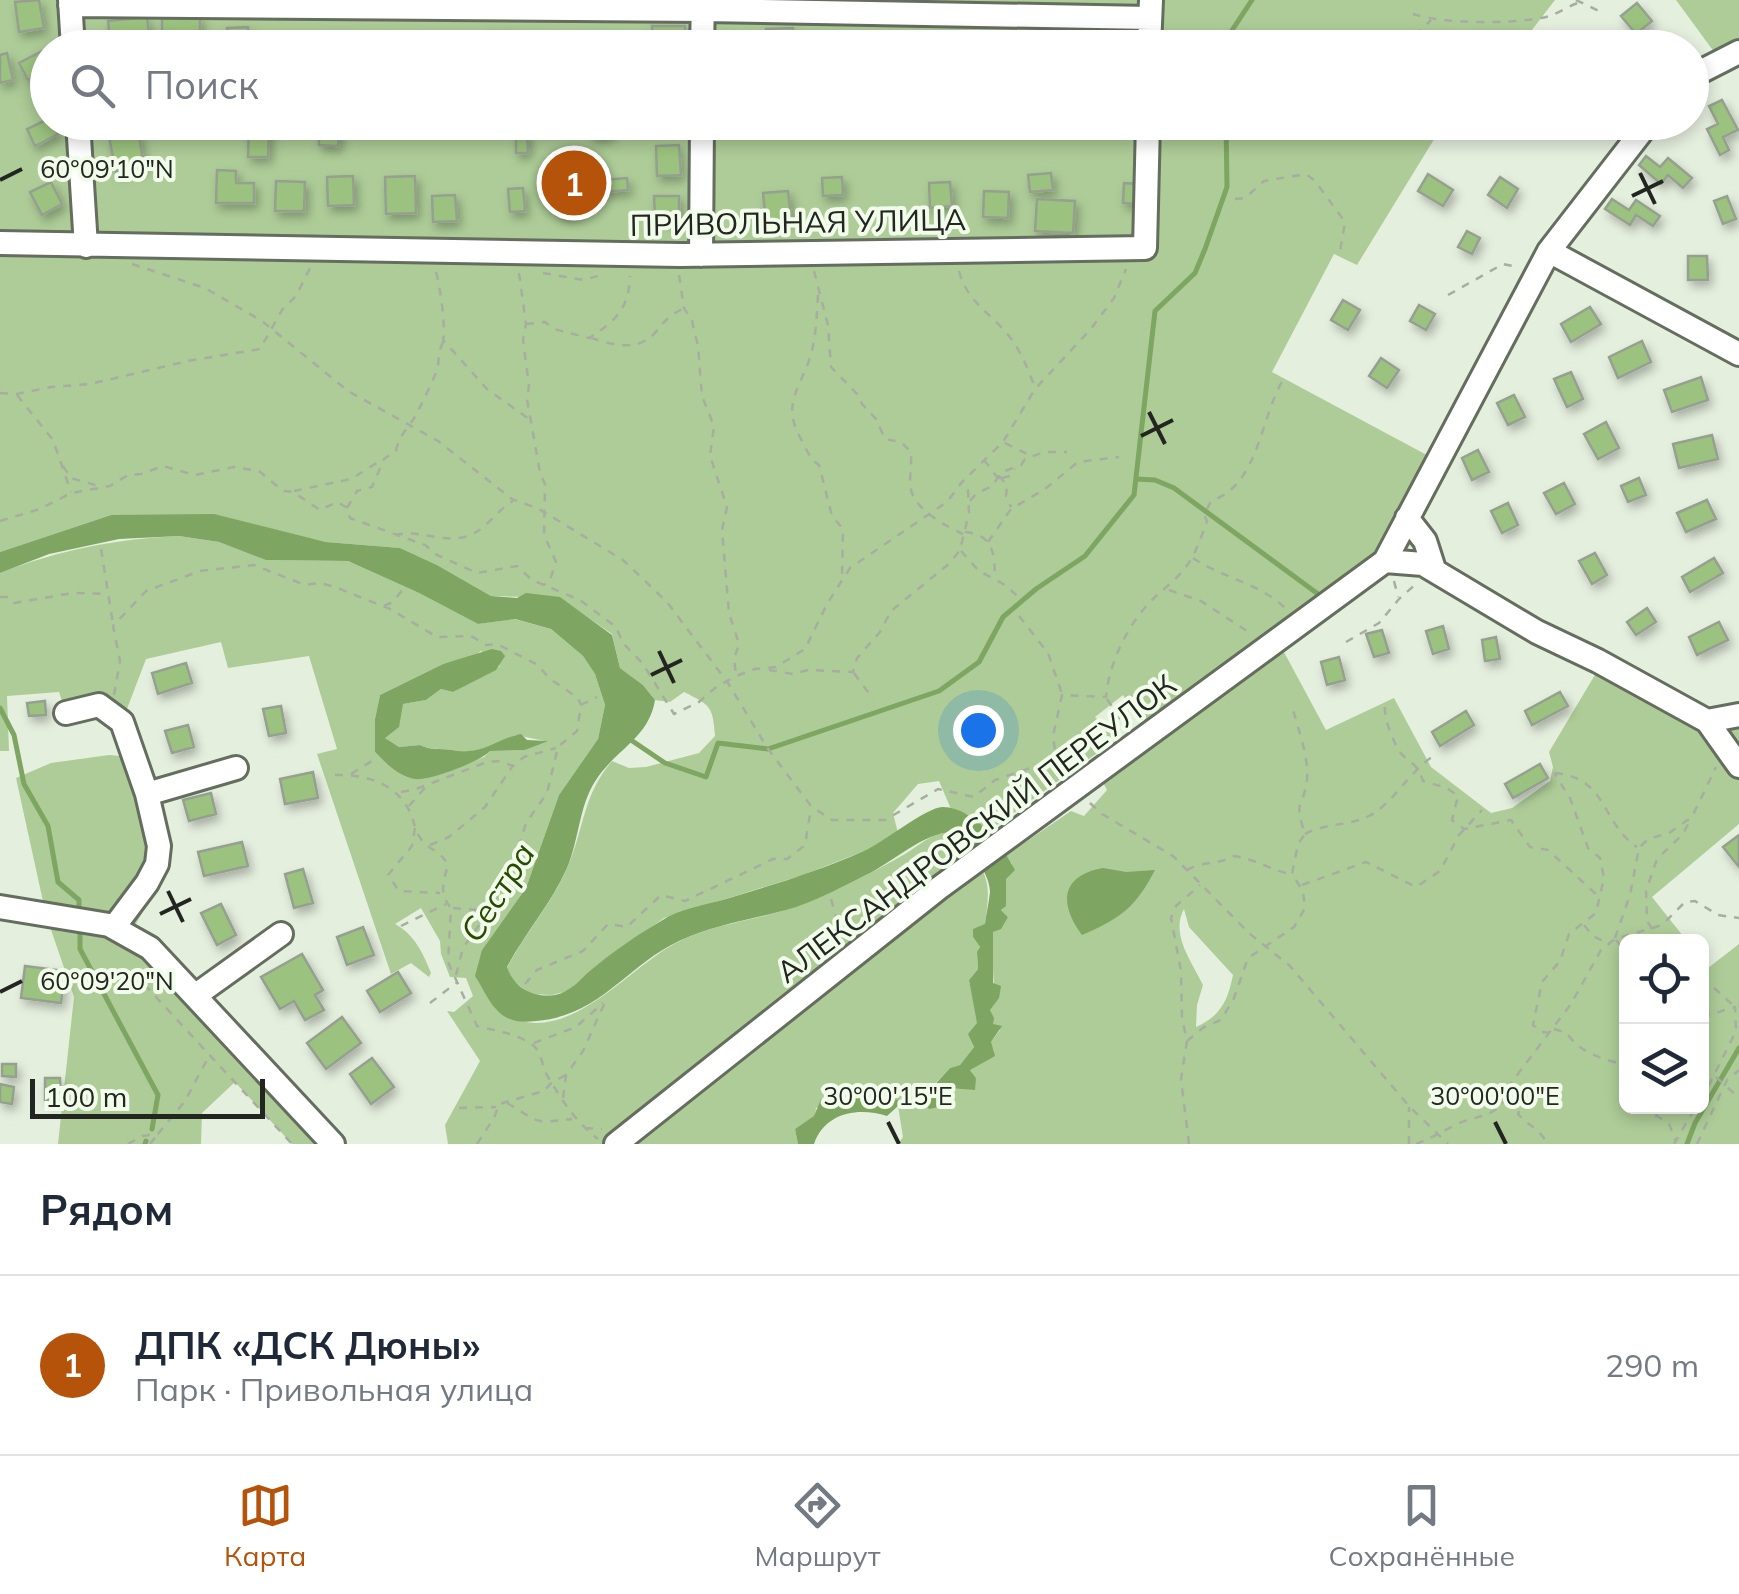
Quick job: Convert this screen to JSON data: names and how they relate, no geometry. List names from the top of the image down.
{
  "streets": {
    "street": ["ПРИВОЛЬНАЯ УЛИЦА", "АЛЕКСАНДРОВСКИЙ ПЕРЕУЛОК"]
  },
  "water": ["Сестра"],
  "scale_bar": "100 m",
  "page": {
    "search": "Поиск",
    "pins": "1",
    "scale": "100 m",
    "heading": "Рядом",
    "list": [
      {
        "mark": "1",
        "name": "ДПК «ДСК Дюны»",
        "note": "Парк · Привольная улица",
        "value": "290 m"
      }
    ],
    "nav": ["Карта", "Маршрут", "Сохранённые"]
  },
  "coordinates": [
    "60°09'10\"N",
    "60°09'20\"N",
    "30°00'15\"E",
    "30°00'00\"E"
  ]
}
